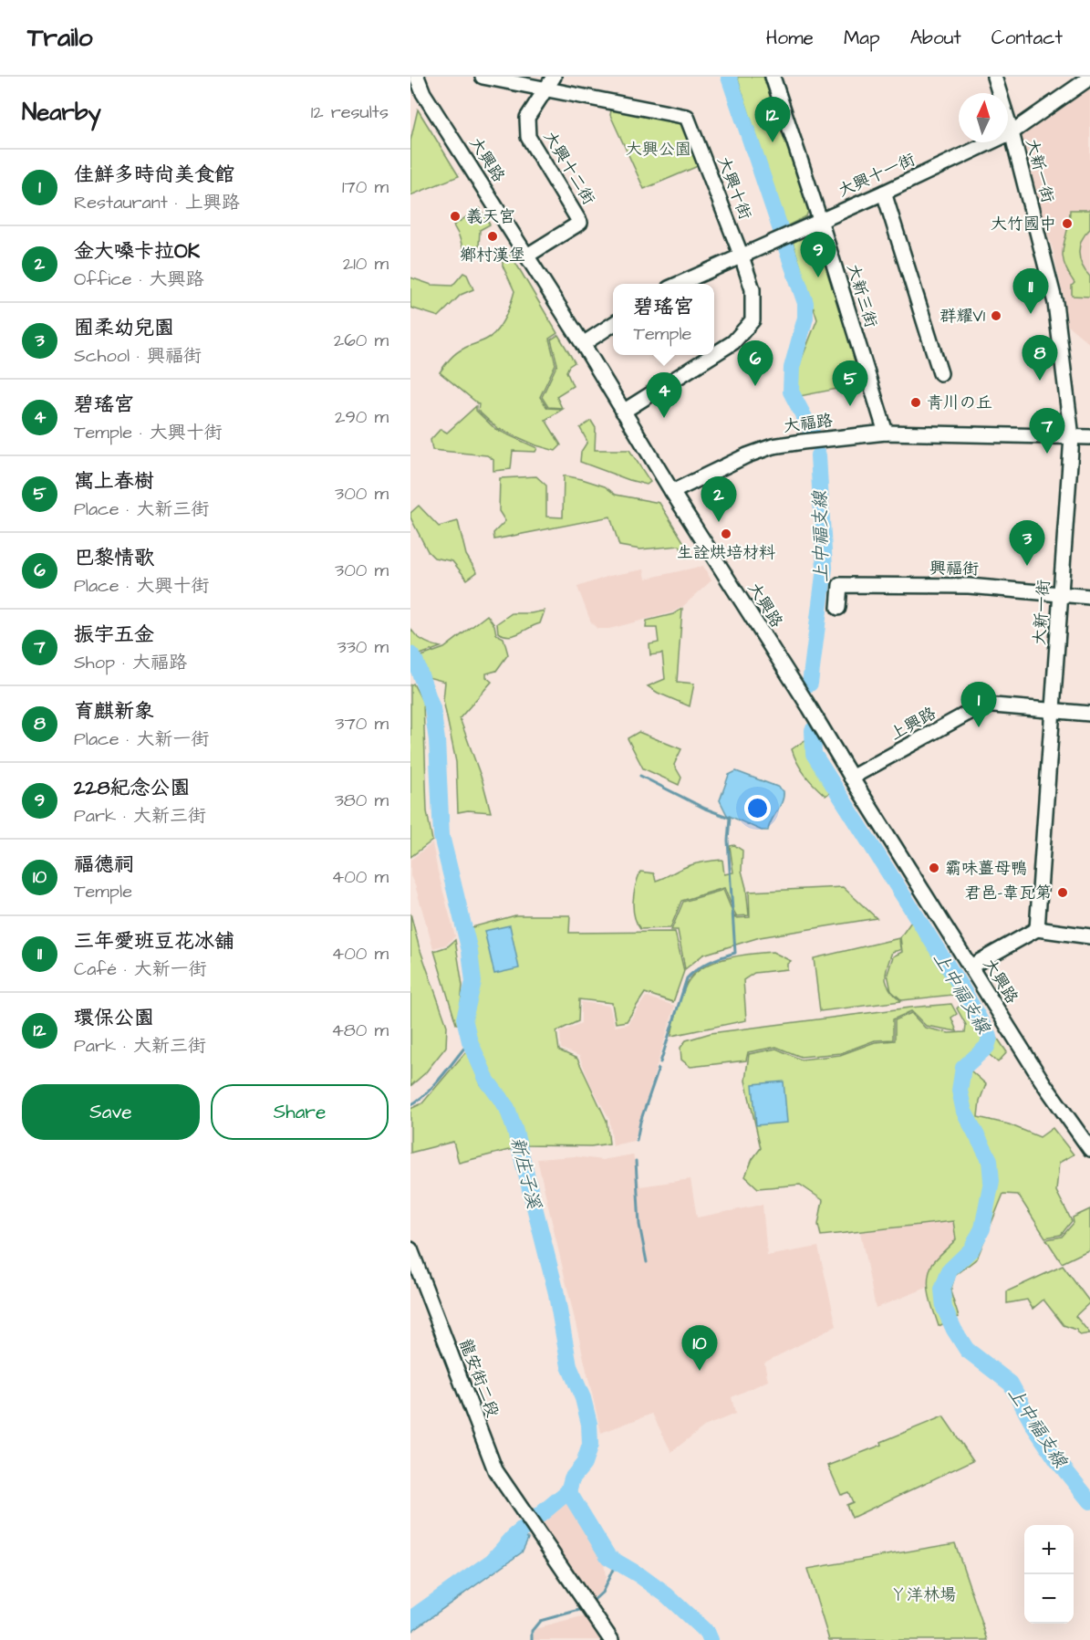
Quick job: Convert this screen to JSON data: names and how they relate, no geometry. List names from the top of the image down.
{
  "streets": {
    "street": [
      "大興路",
      "大興十二街",
      "大新一街",
      "大興十一街",
      "大興十街",
      "大新三街",
      "大福路",
      "興福街",
      "上興路",
      "龍安街二段"
    ]
  },
  "crossings": [
    ["大興路", "大興十二街"],
    ["大興路", "大興十街"],
    ["大興路", "大福路"],
    ["大興路", "上興路"],
    ["大興十二街", "大興十街"],
    ["大新一街", "大興十一街"],
    ["大新一街", "大福路"],
    ["大新一街", "興福街"],
    ["大新一街", "上興路"],
    ["大興十一街", "大興十街"],
    ["大興十一街", "大新三街"],
    ["大新三街", "大福路"]
  ],
  "water": ["上中福支線", "新庄子溪"],
  "parks": ["大興公園", "ㄚ洋林場"],
  "places": [
    "義天宮",
    "大竹國中",
    "鄉村漢堡",
    "群耀V1",
    "青川の丘",
    "生詮烘培材料",
    "霸味薑母鴨",
    "君邑-韋瓦第"
  ],
  "north": "top",
  "page": {
    "header": "Trailo",
    "nav": [
      "Home",
      "Map",
      "About",
      "Contact"
    ],
    "heading": ["Nearby", "12 results"],
    "pins": [
      "12",
      "9",
      "11",
      "8",
      "6",
      "5",
      "4",
      "7",
      "2",
      "3",
      "1",
      "10"
    ],
    "list": [
      {
        "mark": "1",
        "name": "佳鮮多時尚美食館",
        "note": "Restaurant · 上興路",
        "value": "170 m"
      },
      {
        "mark": "2",
        "name": "金大嗓卡拉OK",
        "note": "Office · 大興路",
        "value": "210 m"
      },
      {
        "mark": "3",
        "name": "囿柔幼兒園",
        "note": "School · 興福街",
        "value": "260 m"
      },
      {
        "mark": "4",
        "name": "碧瑤宮",
        "note": "Temple · 大興十街",
        "value": "290 m"
      },
      {
        "mark": "5",
        "name": "寓上春樹",
        "note": "Place · 大新三街",
        "value": "300 m"
      },
      {
        "mark": "6",
        "name": "巴黎情歌",
        "note": "Place · 大興十街",
        "value": "300 m"
      },
      {
        "mark": "7",
        "name": "振宇五金",
        "note": "Shop · 大福路",
        "value": "330 m"
      },
      {
        "mark": "8",
        "name": "育麒新象",
        "note": "Place · 大新一街",
        "value": "370 m"
      },
      {
        "mark": "9",
        "name": "228紀念公園",
        "note": "Park · 大新三街",
        "value": "380 m"
      },
      {
        "mark": "10",
        "name": "福德祠",
        "note": "Temple",
        "value": "400 m"
      },
      {
        "mark": "11",
        "name": "三年愛班豆花冰舖",
        "note": "Café · 大新一街",
        "value": "400 m"
      },
      {
        "mark": "12",
        "name": "環保公園",
        "note": "Park · 大新三街",
        "value": "480 m"
      }
    ],
    "popup": ["碧瑤宮", "Temple"],
    "buttons": ["Save", "Share"],
    "map_buttons": ["+", "−"]
  }
}
